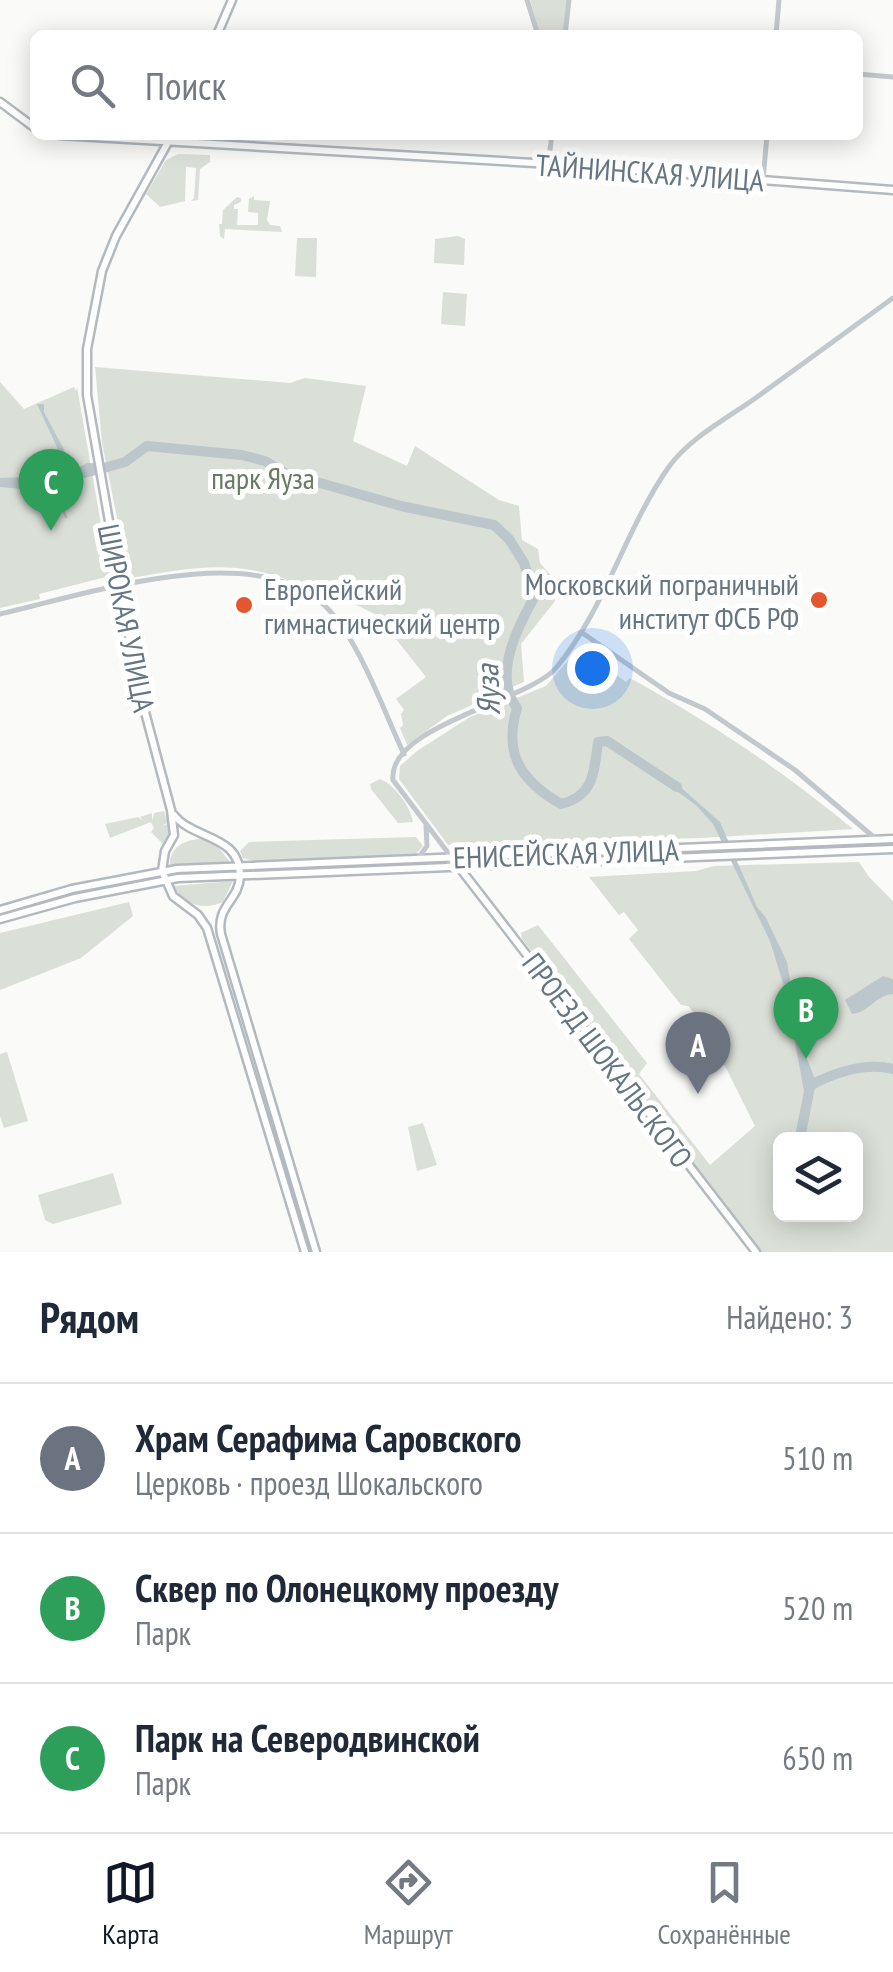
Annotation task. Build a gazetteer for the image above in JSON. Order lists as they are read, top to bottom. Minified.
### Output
{"streets":{"main road":["ТАЙНИНСКАЯ УЛИЦА","ШИРОКАЯ УЛИЦА","ЕНИСЕЙСКАЯ УЛИЦА","ПРОЕЗД ШОКАЛЬСКОГО"]},"crossings":[["ЕНИСЕЙСКАЯ УЛИЦА","ПРОЕЗД ШОКАЛЬСКОГО"]],"water":["Яуза"],"parks":["парк Яуза"],"places":["Московский пограничный институт ФСБ РФ","Европейский гимнастический центр"],"page":{"search":"Поиск","pins":["C","B","A"],"heading":["Рядом","Найдено: 3"],"list":[{"mark":"A","name":"Храм Серафима Саровского","note":"Церковь · проезд Шокальского","value":"510 m"},{"mark":"B","name":"Сквер по Олонецкому проезду","note":"Парк","value":"520 m"},{"mark":"C","name":"Парк на Северодвинской","note":"Парк","value":"650 m"}],"nav":["Карта","Маршрут","Сохранённые"]}}
